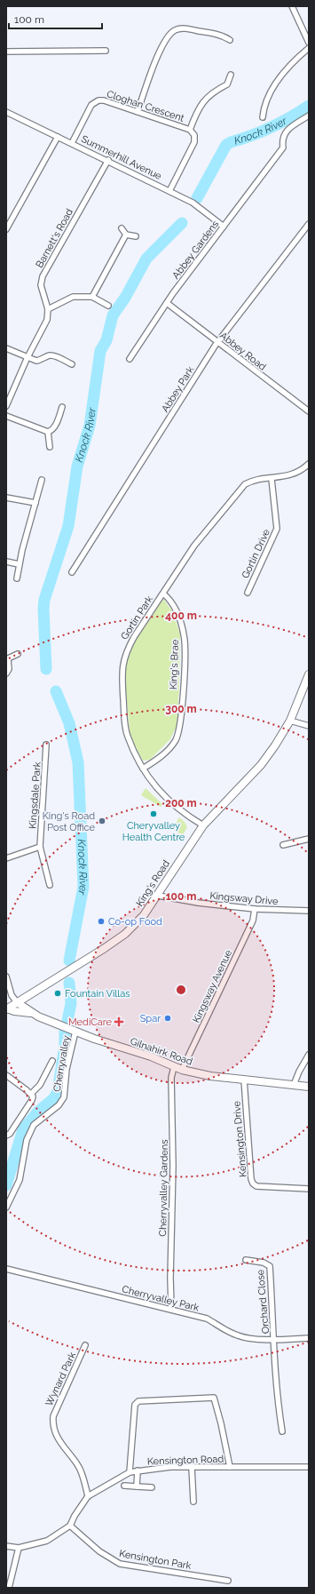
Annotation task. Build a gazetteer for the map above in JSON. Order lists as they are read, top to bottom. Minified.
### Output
{"streets":{"street":["Cloghan Crescent","Summerhill Avenue","Barnett's Road","Abbey Gardens","Abbey Road","Abbey Park","Gortin Drive","Gortin Park","King's Brae","Kingsdale Park","King's Road","Kingsway Drive","Kingsway Avenue","Gilnahirk Road","Cherryvalley","Kensington Drive","Cherryvalley Gardens","Cherryvalley Park","Orchard Close","Wynard Park","Kensington Road","Kensington Park"]},"crossings":[["Cloghan Crescent","Summerhill Avenue"],["Summerhill Avenue","Barnett's Road"],["Summerhill Avenue","Abbey Gardens"],["Abbey Gardens","Abbey Road"],["Abbey Road","Abbey Park"],["Gortin Drive","Gortin Park"],["Gortin Park","King's Brae"],["Gortin Park","King's Road"],["King's Road","Kingsway Drive"],["King's Road","Gilnahirk Road"],["Kingsway Drive","Kingsway Avenue"],["Kingsway Avenue","Gilnahirk Road"],["Gilnahirk Road","Cherryvalley"],["Gilnahirk Road","Kensington Drive"],["Gilnahirk Road","Cherryvalley Gardens"],["Cherryvalley Gardens","Cherryvalley Park"],["Cherryvalley Park","Orchard Close"],["Wynard Park","Kensington Road"],["Kensington Road","Kensington Park"]],"water":["Knock River"],"places":{"other":["Cheryvalley Health Centre","King's Road Post Office","Co-op Food","Fountain Villas","Spar"],"health":["MediCare"]},"scale_bar":"100 m","rings":["400 m","300 m","200 m","100 m"]}
